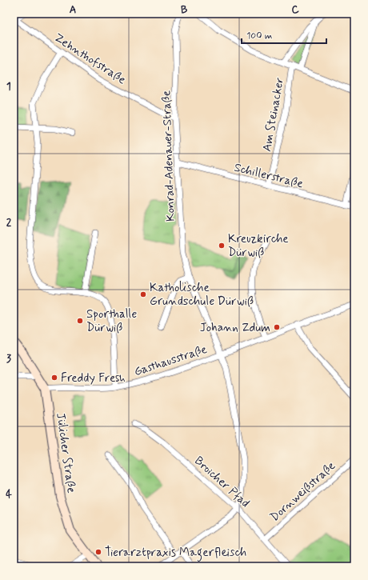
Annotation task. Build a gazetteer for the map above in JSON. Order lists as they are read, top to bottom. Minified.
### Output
{"streets":{"street":["Zehnthofstraße","Am Steinacker","Konrad-Adenauer-Straße","Schillerstraße","Gasthausstraße","Jülicher Straße","Broicher Pfad","Dornweißstraße"]},"crossings":[["Zehnthofstraße","Konrad-Adenauer-Straße"],["Am Steinacker","Schillerstraße"],["Konrad-Adenauer-Straße","Schillerstraße"],["Konrad-Adenauer-Straße","Gasthausstraße"],["Konrad-Adenauer-Straße","Broicher Pfad"],["Gasthausstraße","Jülicher Straße"],["Broicher Pfad","Dornweißstraße"]],"places":["Kreuzkirche Dürwiß","Katholische Grundschule Dürwiß","Sporthalle Dürwiß","Johann Zdum","Freddy Fresh","Tierarztpraxis Magerfleisch"],"scale_bar":"100 m","grid":{"columns":["A","B","C"],"rows":["1","2","3","4"]}}
